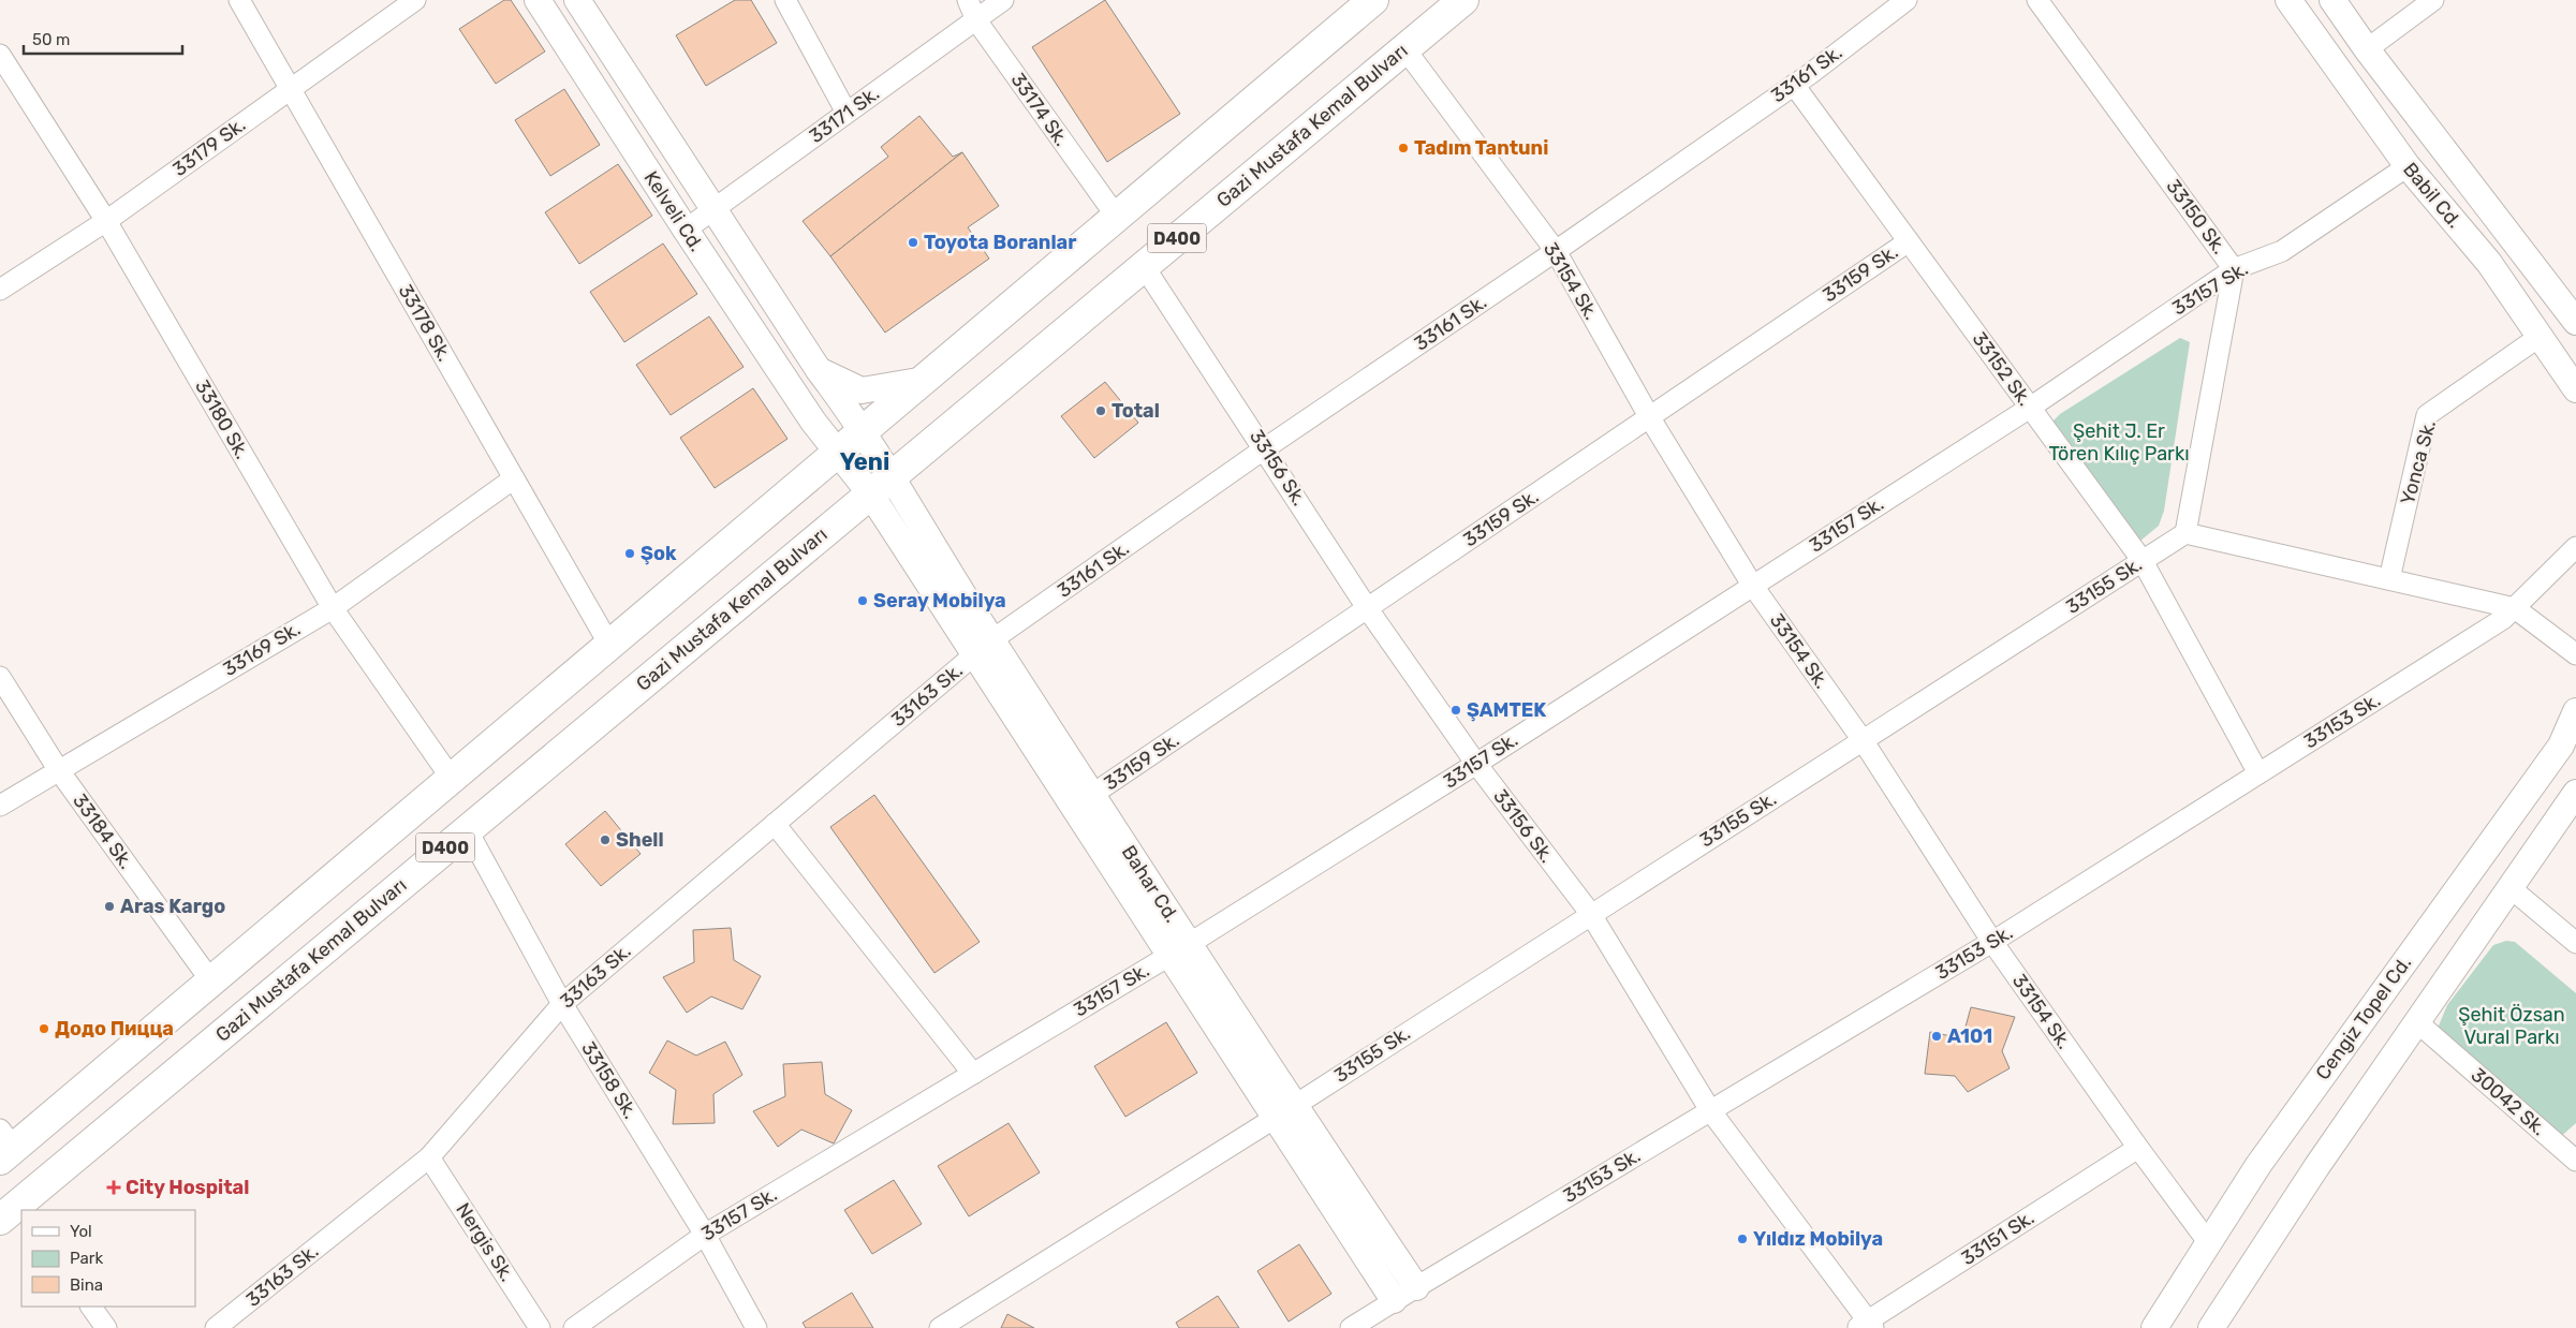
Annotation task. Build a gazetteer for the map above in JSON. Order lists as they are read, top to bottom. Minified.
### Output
{"streets":{"highway":["Gazi Mustafa Kemal Bulvarı","D400"],"street":["33161 Sk.","33174 Sk.","33171 Sk.","33179 Sk.","Babil Cd.","Kelveli Cd.","33150 Sk.","33159 Sk.","33154 Sk.","33157 Sk.","33178 Sk.","33152 Sk.","33180 Sk.","Yonca Sk.","33156 Sk.","33155 Sk.","33169 Sk.","33163 Sk.","33153 Sk.","33184 Sk.","Bahar Cd.","Cengiz Topel Cd.","33158 Sk.","30042 Sk.","33151 Sk.","Nergis Sk."]},"crossings":[["33161 Sk.","33154 Sk."],["33161 Sk.","33152 Sk."],["33161 Sk.","33156 Sk."],["33161 Sk.","33163 Sk."],["33161 Sk.","Bahar Cd."],["33174 Sk.","33171 Sk."],["33174 Sk.","D400"],["33171 Sk.","Kelveli Cd."],["Gazi Mustafa Kemal Bulvarı","Kelveli Cd."],["Gazi Mustafa Kemal Bulvarı","33154 Sk."],["Gazi Mustafa Kemal Bulvarı","33156 Sk."],["Gazi Mustafa Kemal Bulvarı","Bahar Cd."],["Gazi Mustafa Kemal Bulvarı","33158 Sk."],["33179 Sk.","33178 Sk."],["33179 Sk.","33180 Sk."],["Babil Cd.","33157 Sk."],["Babil Cd.","Yonca Sk."],["Kelveli Cd.","D400"],["Kelveli Cd.","Bahar Cd."],["33150 Sk.","33157 Sk."],["33150 Sk.","33155 Sk."],["D400","33178 Sk."],["D400","33180 Sk."],["D400","33184 Sk."],["33159 Sk.","33154 Sk."],["33159 Sk.","33152 Sk."],["33159 Sk.","33156 Sk."],["33159 Sk.","Bahar Cd."],["33154 Sk.","33157 Sk."],["33154 Sk.","33155 Sk."],["33154 Sk.","33153 Sk."],["33154 Sk.","Cengiz Topel Cd."],["33154 Sk.","33151 Sk."],["33157 Sk.","33152 Sk."],["33157 Sk.","33156 Sk."],["33157 Sk.","Bahar Cd."],["33157 Sk.","33158 Sk."],["33178 Sk.","33169 Sk."],["33152 Sk.","33155 Sk."],["33152 Sk.","33153 Sk."],["33180 Sk.","33169 Sk."],["33156 Sk.","33155 Sk."],["33156 Sk.","33153 Sk."],["33156 Sk.","33151 Sk."],["33155 Sk.","Bahar Cd."],["33169 Sk.","33184 Sk."],["33163 Sk.","Bahar Cd."],["33163 Sk.","33158 Sk."],["33163 Sk.","Nergis Sk."],["33153 Sk.","Bahar Cd."]],"districts":["Yeni"],"parks":["Şehit J. Er Tören Kılıç Parkı","Şehit Özsan Vural Parkı"],"places":{"other":["Tadım Tantuni","Toyota Boranlar","Total","Şok","Seray Mobilya","ŞAMTEK","Shell","Aras Kargo","Додо Пицца","A101","Yıldız Mobilya"],"health":["City Hospital"]},"legend":["Yol","Park","Bina"],"scale_bar":"50 m"}
